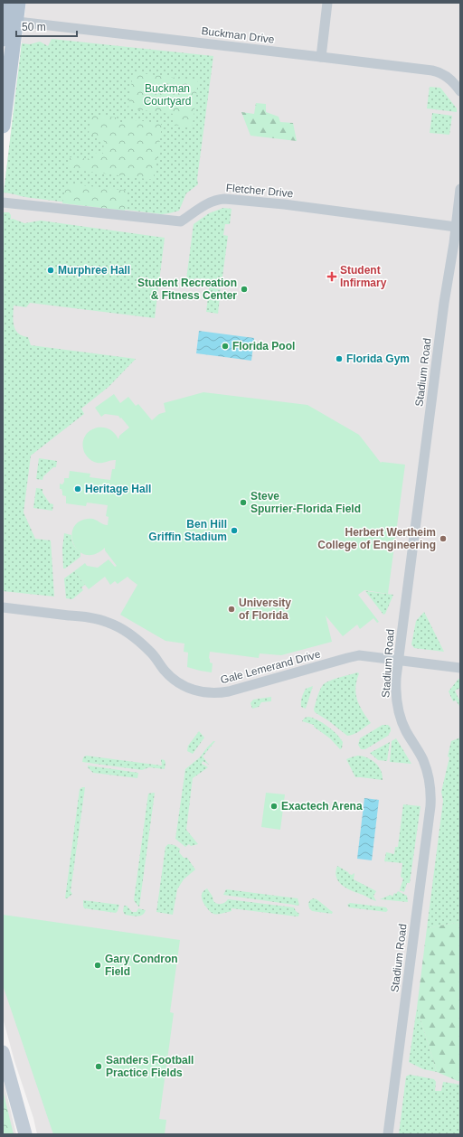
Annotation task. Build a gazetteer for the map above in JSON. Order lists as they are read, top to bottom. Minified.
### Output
{"streets":{"street":["Buckman Drive","Fletcher Drive","Stadium Road","Gale Lemerand Drive"]},"crossings":[["Fletcher Drive","Stadium Road"],["Stadium Road","Gale Lemerand Drive"]],"parks":["Buckman Courtyard"],"places":{"other":["Murphree Hall","Student Recreation & Fitness Center","Florida Pool","Florida Gym","Heritage Hall","Steve Spurrier-Florida Field","Ben Hill Griffin Stadium","Herbert Wertheim College of Engineering","University of Florida","Exactech Arena","Gary Condron Field","Sanders Football Practice Fields"],"health":["Student Infirmary"]},"scale_bar":"50 m"}
